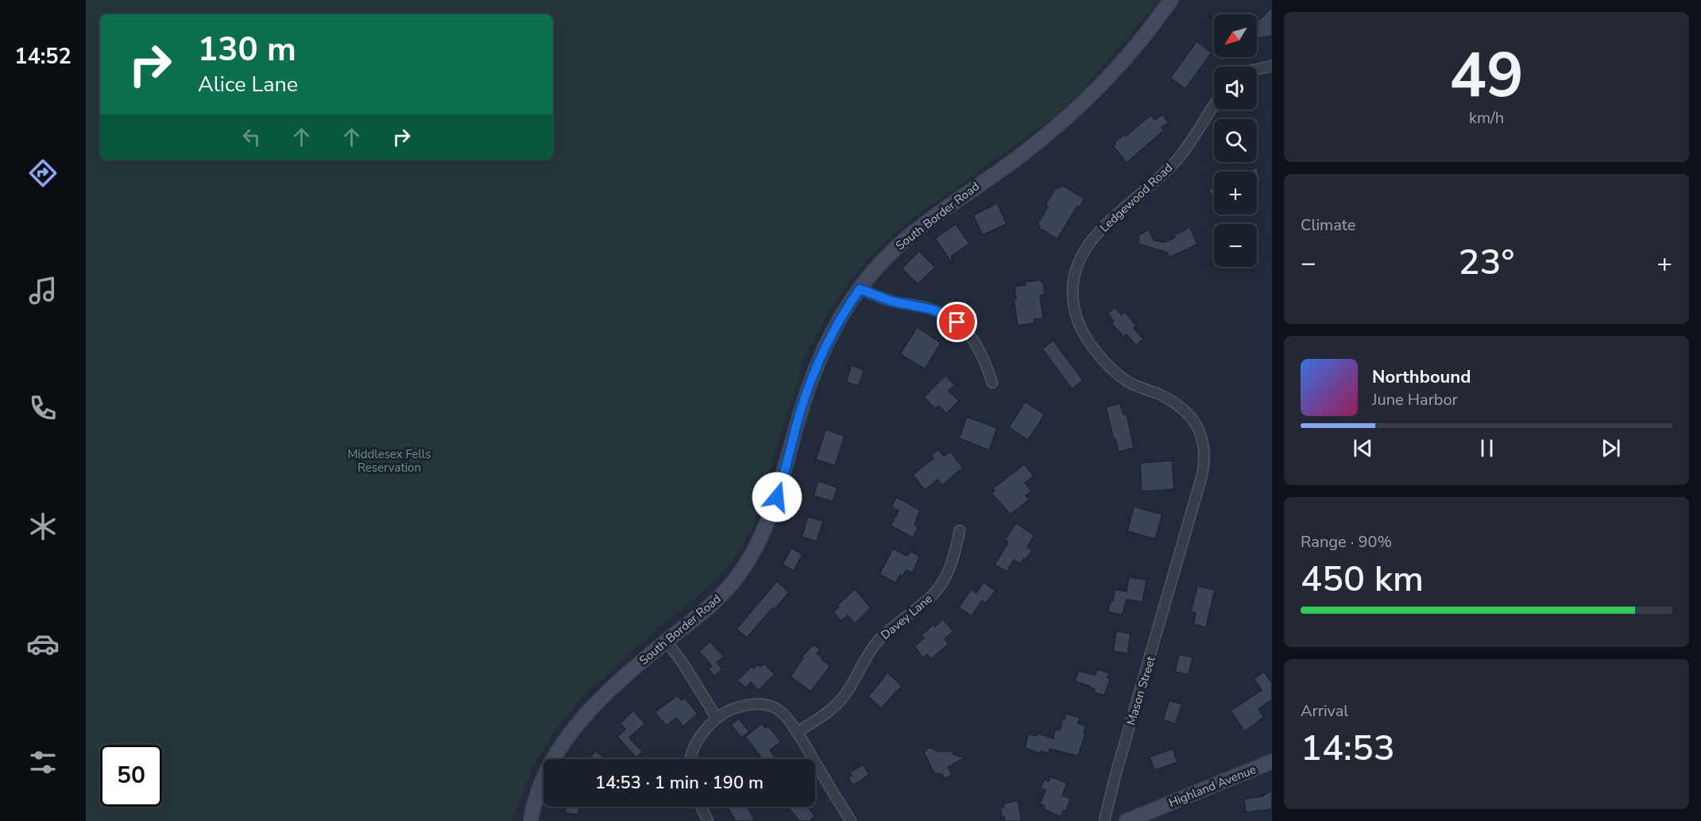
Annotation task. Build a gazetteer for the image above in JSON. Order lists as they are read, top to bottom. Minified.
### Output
{"streets":{"main road":["South Border Road","Highland Avenue"],"street":["Ledgewood Road","Davey Lane","Mason Street"]},"crossings":[["Ledgewood Road","Mason Street"]],"parks":["Middlesex Fells Reservation"],"north":"bottom left","page":{"tabs":"14:52","tile":[["49","km/h"],"Climate",["Range · 90%","450 km"],["Arrival","14:53"]],"map_buttons":["+","−"],"turn":["130 m","Alice Lane"],"heat":["−","23°","+"],"song":["Northbound","June Harbor"],"limit":"50","trip":"14:53 · 1 min · 190 m"}}
